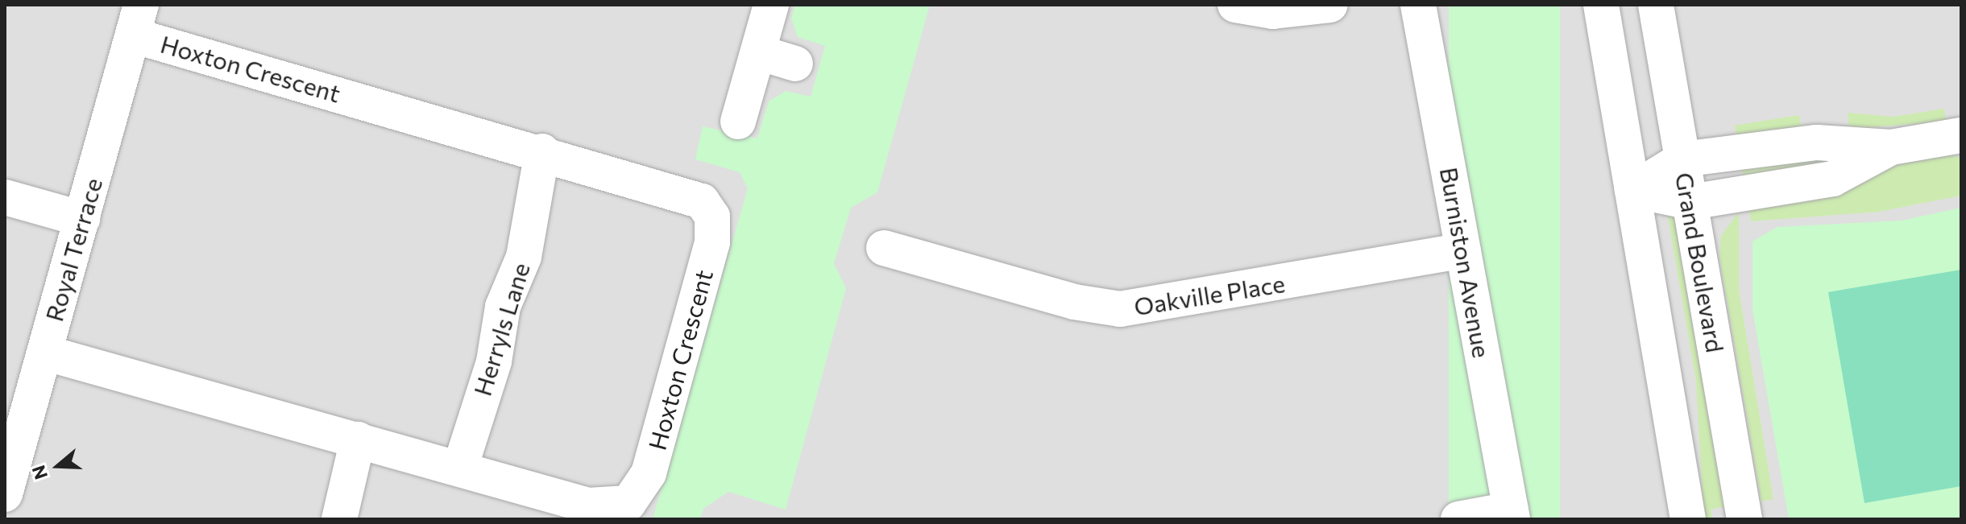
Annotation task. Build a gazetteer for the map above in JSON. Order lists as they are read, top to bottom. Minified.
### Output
{"streets":{"street":["Hoxton Crescent","Royal Terrace","Burniston Avenue","Grand Boulevard","Oakville Place","Herryls Lane"]},"crossings":[["Hoxton Crescent","Royal Terrace"],["Hoxton Crescent","Herryls Lane"],["Burniston Avenue","Oakville Place"]],"north":"left"}
